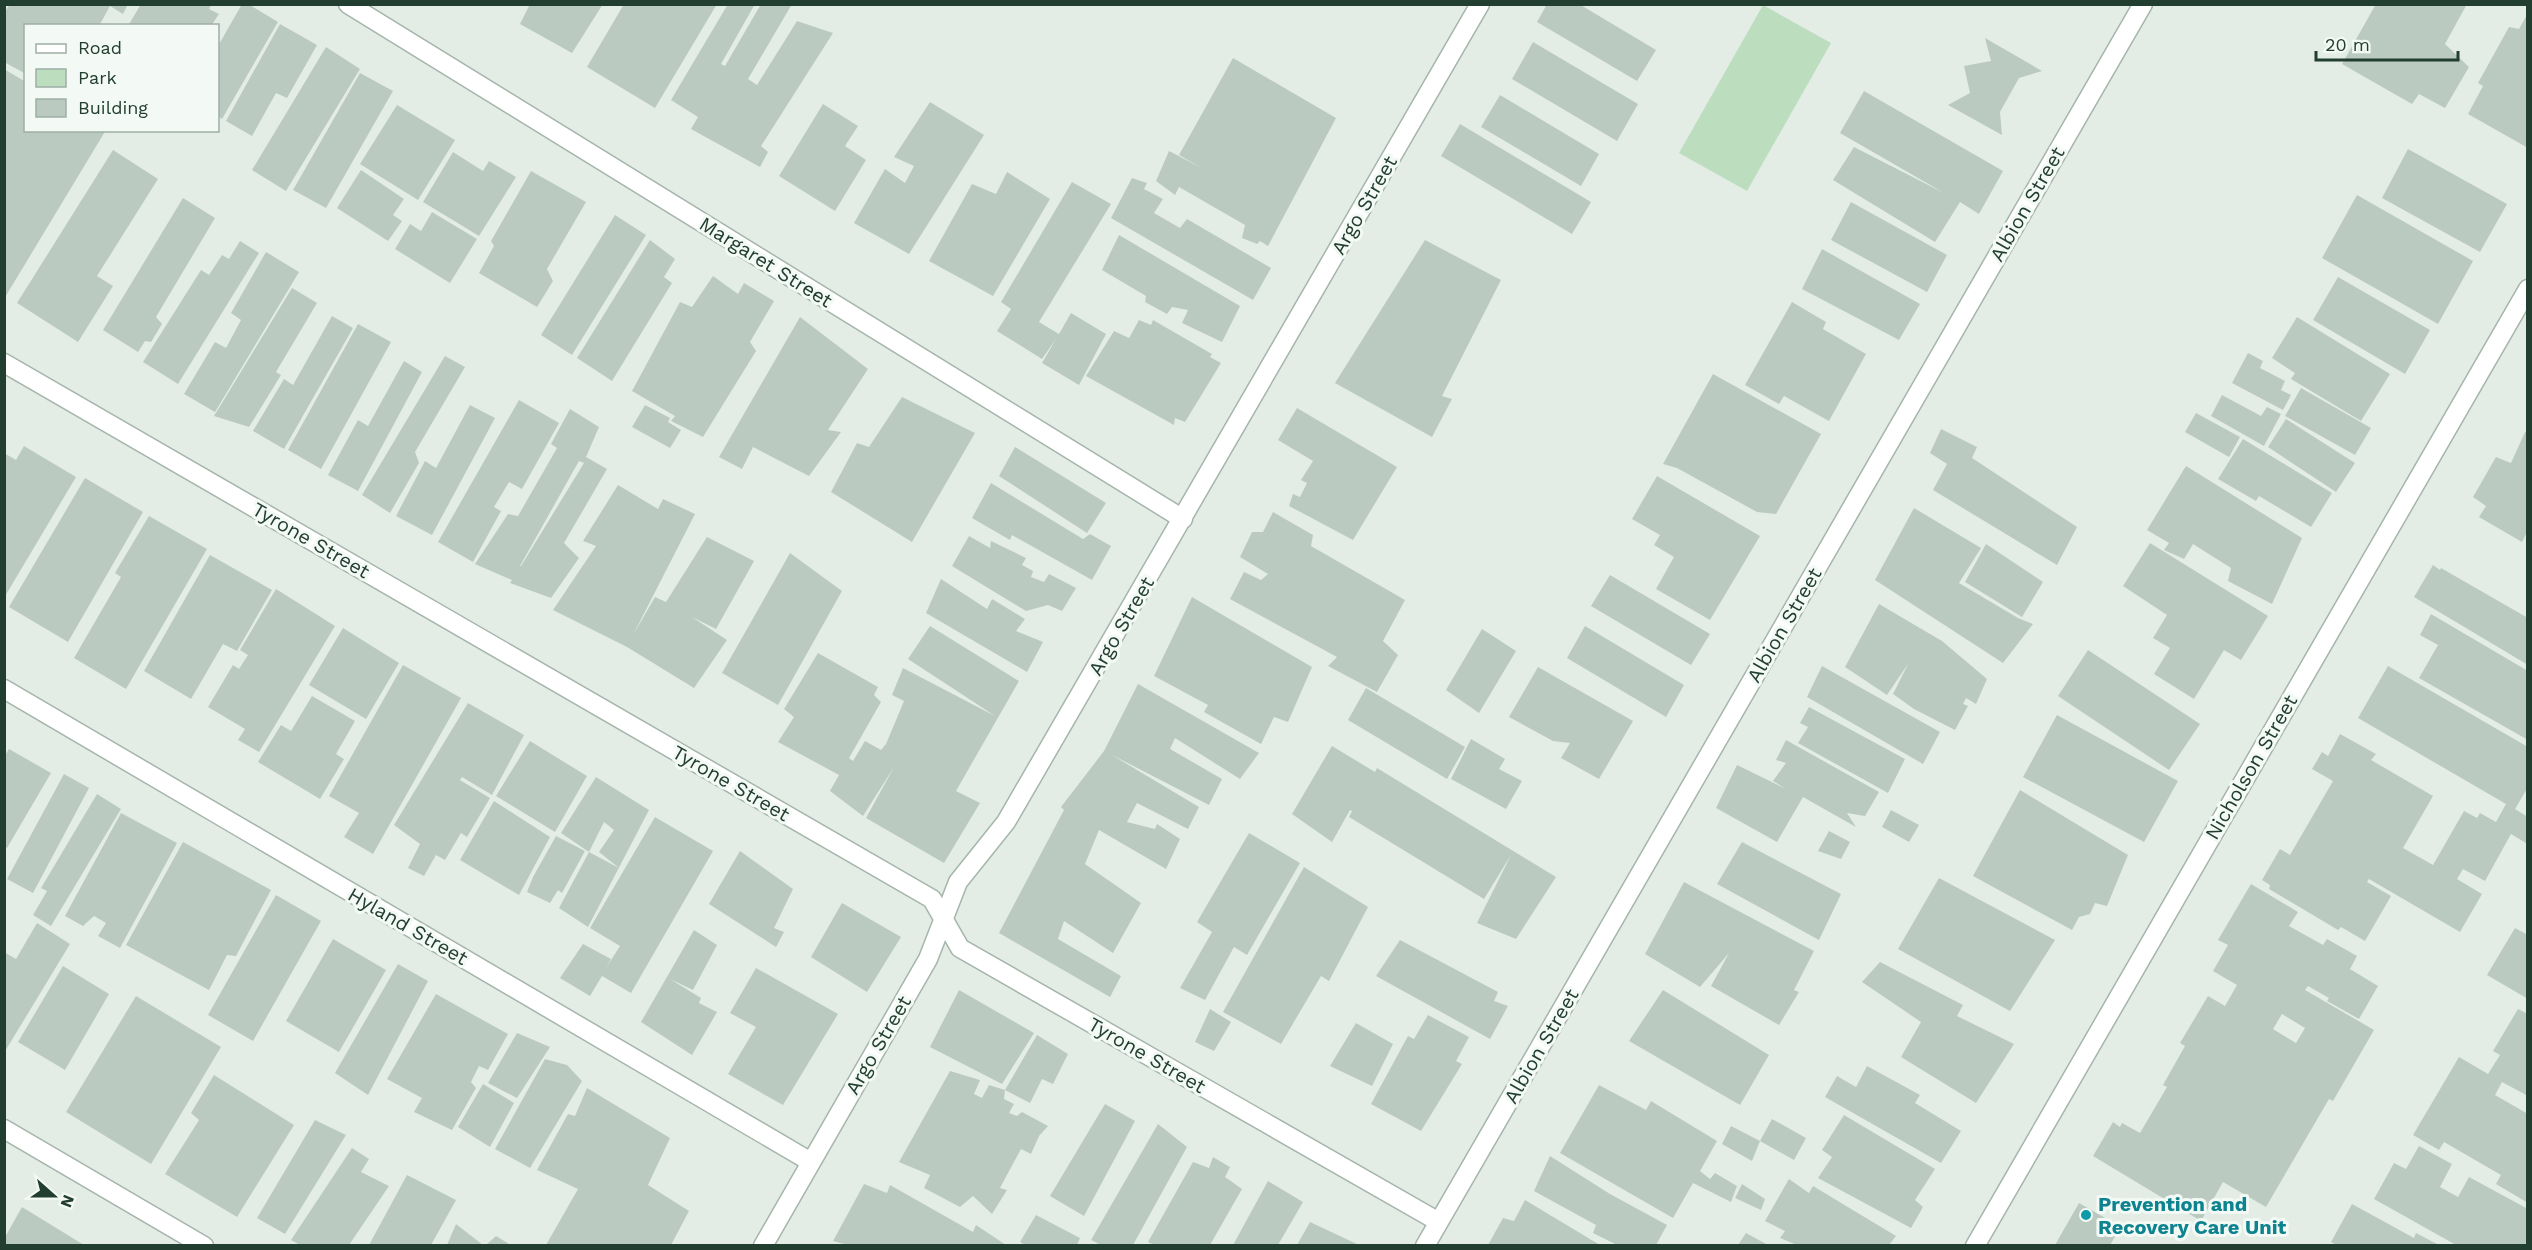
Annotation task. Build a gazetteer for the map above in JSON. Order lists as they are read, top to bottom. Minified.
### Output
{"streets":{"street":["Albion Street","Argo Street","Margaret Street","Tyrone Street","Nicholson Street","Hyland Street"]},"crossings":[["Albion Street","Tyrone Street"],["Argo Street","Margaret Street"],["Argo Street","Tyrone Street"],["Argo Street","Hyland Street"]],"places":["Prevention and Recovery Care Unit"],"legend":["Road","Park","Building"],"scale_bar":"20 m","north":"right"}
